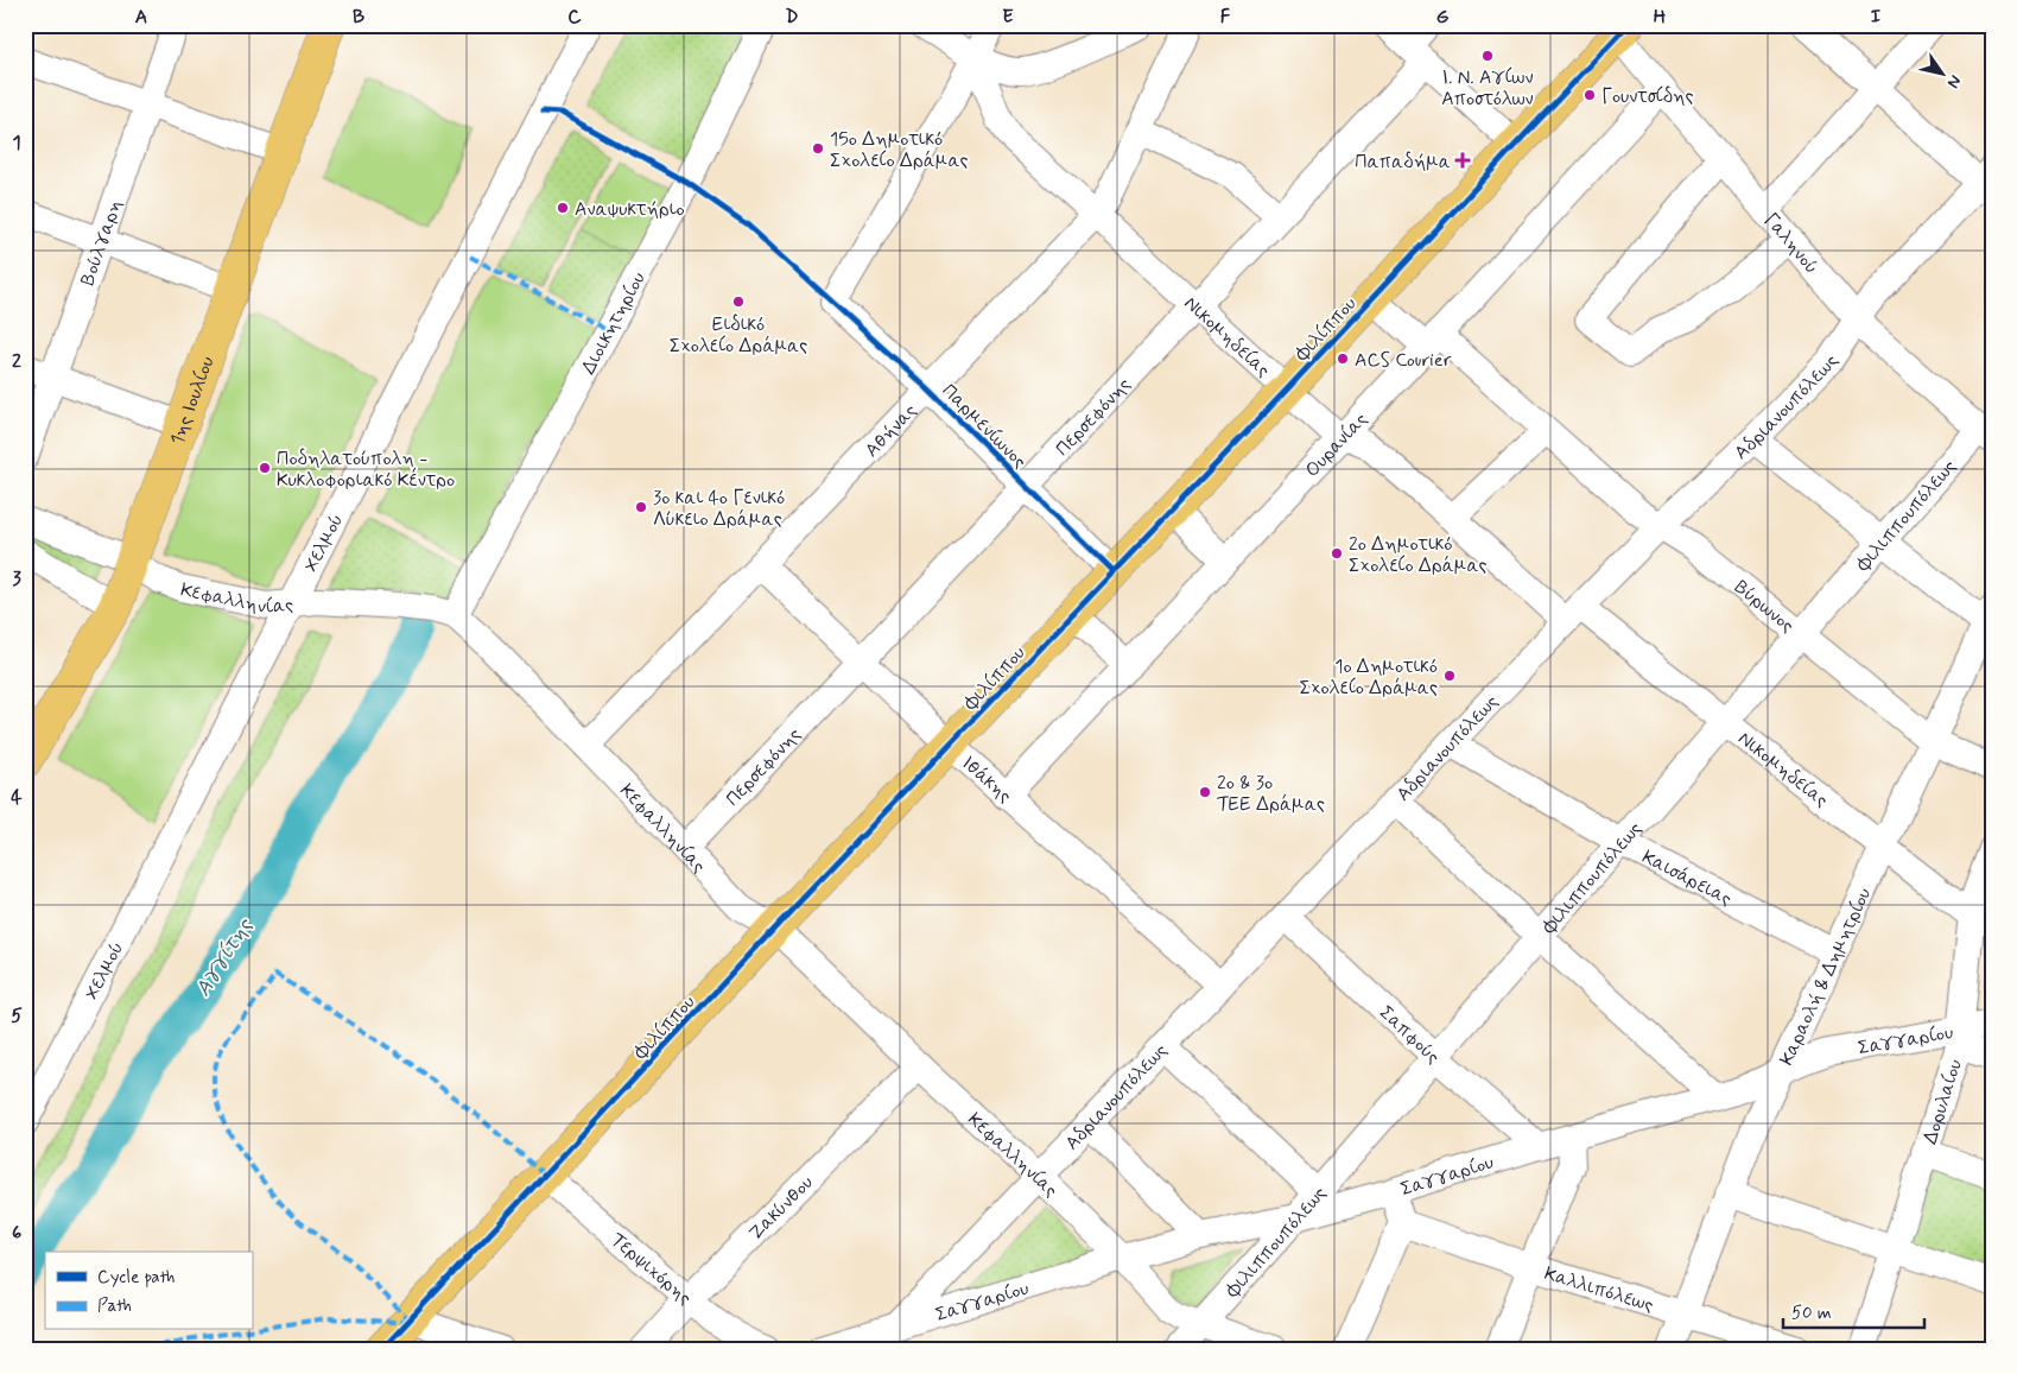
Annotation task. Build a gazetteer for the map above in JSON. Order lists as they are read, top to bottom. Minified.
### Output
{"streets":{"main road":["Φιλίππου","1ης Ιουλίου"],"street":["Βούλγαρη","Γαληνού","Διοικητηρίου","Νικομηδείας","Αδριανουπόλεως","Περσεφόνης","Παρμενίωνος","Αθήνας","Ουρανίας","Φιλιππουπόλεως","Χελμού","Κεφαλληνίας","Βύρωνος","Ιθάκης","Καισάρειας","Καραολή & Δημητρίου","Σαπφούς","Σαγγαρίου","Δορυλαίου","Ζακύνθου","Τερψιχόρης","Καλλιπόλεως"]},"crossings":[["Γαληνού","Φιλίππου"],["Γαληνού","Αδριανουπόλεως"],["Γαληνού","Ουρανίας"],["Γαληνού","Φιλιππουπόλεως"],["Διοικητηρίου","Κεφαλληνίας"],["Φιλίππου","Νικομηδείας"],["Φιλίππου","Παρμενίωνος"],["Φιλίππου","Κεφαλληνίας"],["Φιλίππου","Βύρωνος"],["Φιλίππου","Ιθάκης"],["Φιλίππου","Τερψιχόρης"],["Νικομηδείας","Αδριανουπόλεως"],["Νικομηδείας","Περσεφόνης"],["Νικομηδείας","Παρμενίωνος"],["Νικομηδείας","Αθήνας"],["Νικομηδείας","Ουρανίας"],["Νικομηδείας","Φιλιππουπόλεως"],["Νικομηδείας","Καραολή & Δημητρίου"],["Νικομηδείας","Δορυλαίου"],["1ης Ιουλίου","Κεφαλληνίας"],["Αδριανουπόλεως","Κεφαλληνίας"],["Αδριανουπόλεως","Βύρωνος"],["Αδριανουπόλεως","Ιθάκης"],["Αδριανουπόλεως","Καισάρειας"],["Αδριανουπόλεως","Σαπφούς"],["Αδριανουπόλεως","Σαγγαρίου"],["Περσεφόνης","Παρμενίωνος"],["Περσεφόνης","Κεφαλληνίας"],["Περσεφόνης","Ιθάκης"],["Παρμενίωνος","Αθήνας"],["Αθήνας","Κεφαλληνίας"],["Αθήνας","Ιθάκης"],["Ουρανίας","Βύρωνος"],["Ουρανίας","Ιθάκης"],["Φιλιππουπόλεως","Κεφαλληνίας"],["Φιλιππουπόλεως","Βύρωνος"],["Φιλιππουπόλεως","Καισάρειας"],["Φιλιππουπόλεως","Σαπφούς"],["Φιλιππουπόλεως","Σαγγαρίου"],["Χελμού","Κεφαλληνίας"],["Κεφαλληνίας","Σαγγαρίου"],["Κεφαλληνίας","Ζακύνθου"],["Βύρωνος","Καραολή & Δημητρίου"],["Καισάρειας","Καραολή & Δημητρίου"],["Καραολή & Δημητρίου","Σαγγαρίου"],["Καραολή & Δημητρίου","Καλλιπόλεως"],["Σαπφούς","Σαγγαρίου"],["Σαγγαρίου","Δορυλαίου"],["Ζακύνθου","Τερψιχόρης"]],"water":["Αγγίτης"],"places":{"other":["Ι. Ν. Αγίων Αποστόλων","Γουντσίδης","15ο Δημοτικό Σχολείο Δράμας","Αναψυκτήριο","Ειδικό Σχολείο Δράμας","ACS Courier","Ποδηλατούπολη - Κυκλοφοριακό Κέντρο","3ο και 4ο Γενικό Λύκειο Δράμας","2ο Δημοτικό Σχολείο Δράμας","1ο Δημοτικό Σχολείο Δράμας","2ο & 3ο ΤΕΕ Δράμας"],"health":["Παπαδήμα"]},"legend":["Cycle path","Path"],"scale_bar":"50 m","north":"bottom right","grid":{"columns":["A","B","C","D","E","F","G","H","I"],"rows":["1","2","3","4","5","6"]}}
